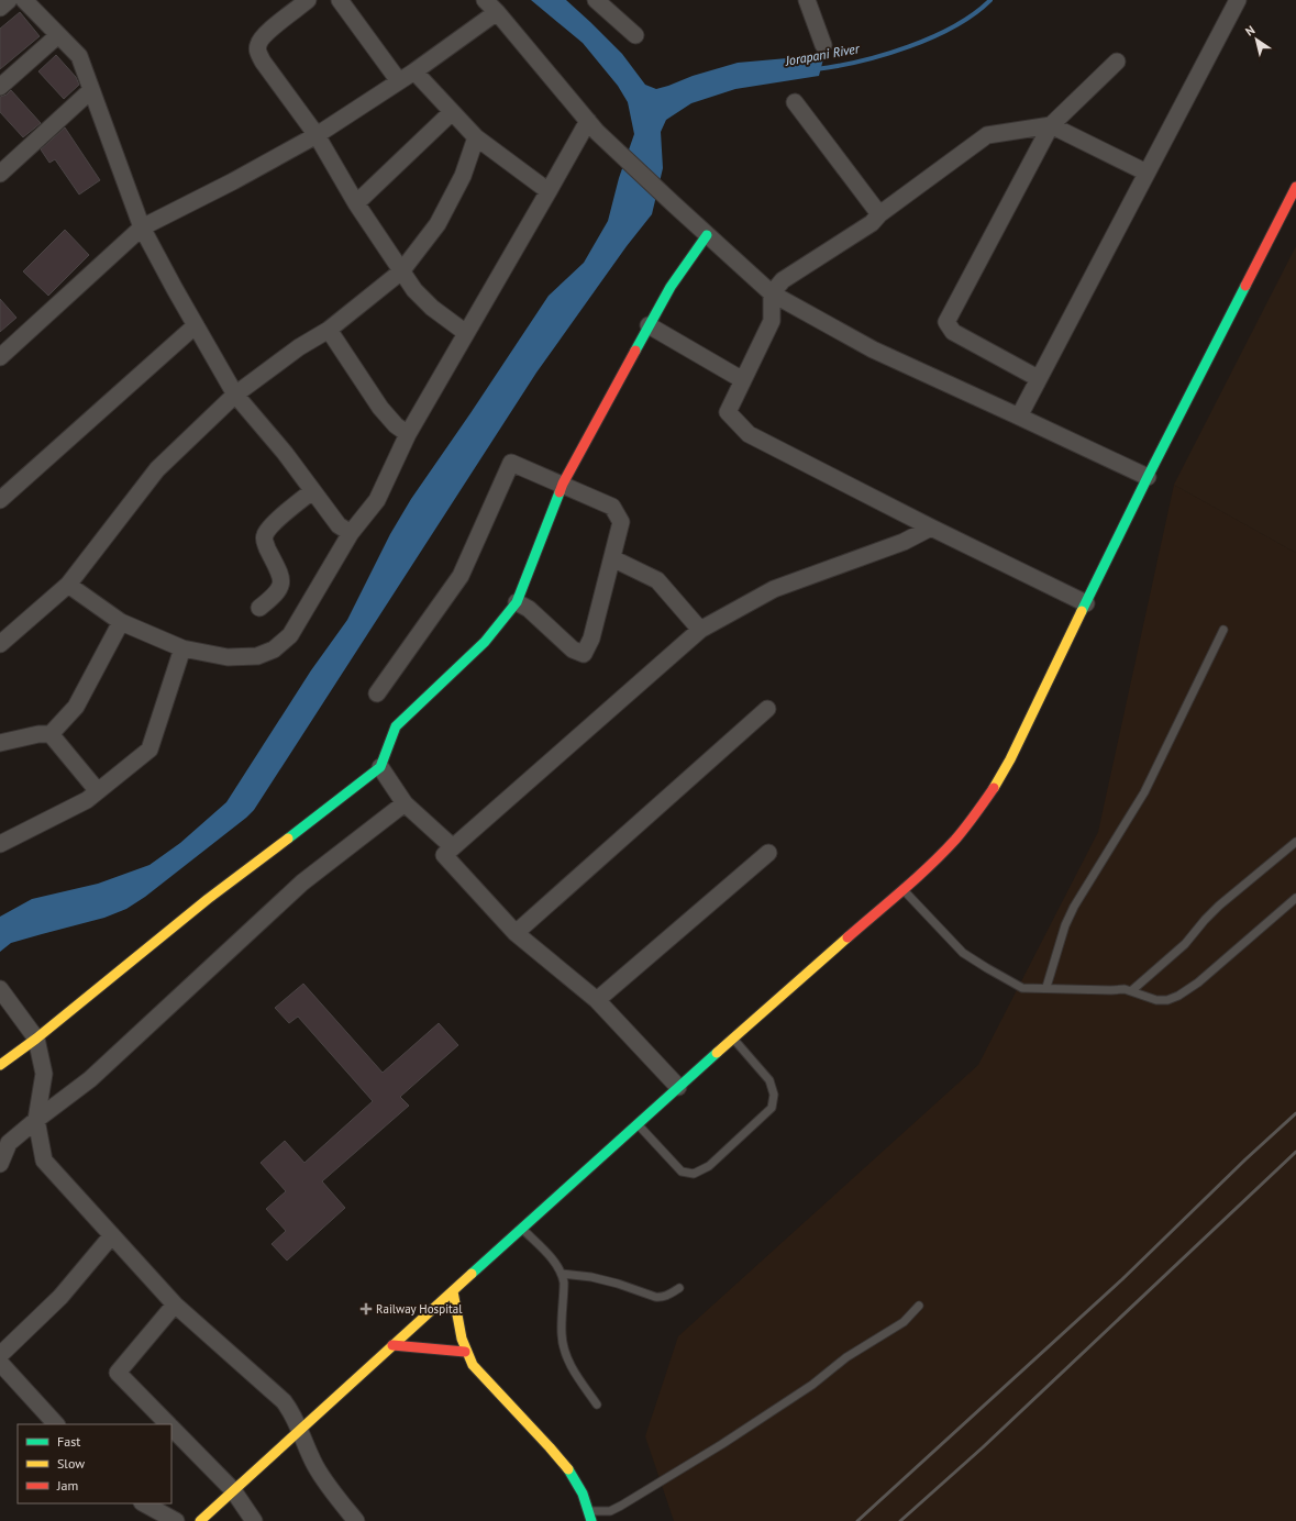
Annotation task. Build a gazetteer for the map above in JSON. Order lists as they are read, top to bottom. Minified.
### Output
{"water":["Jorapani River"],"places":{"health":["Railway Hospital"]},"legend":["Fast","Slow","Jam"],"north":"top left"}
